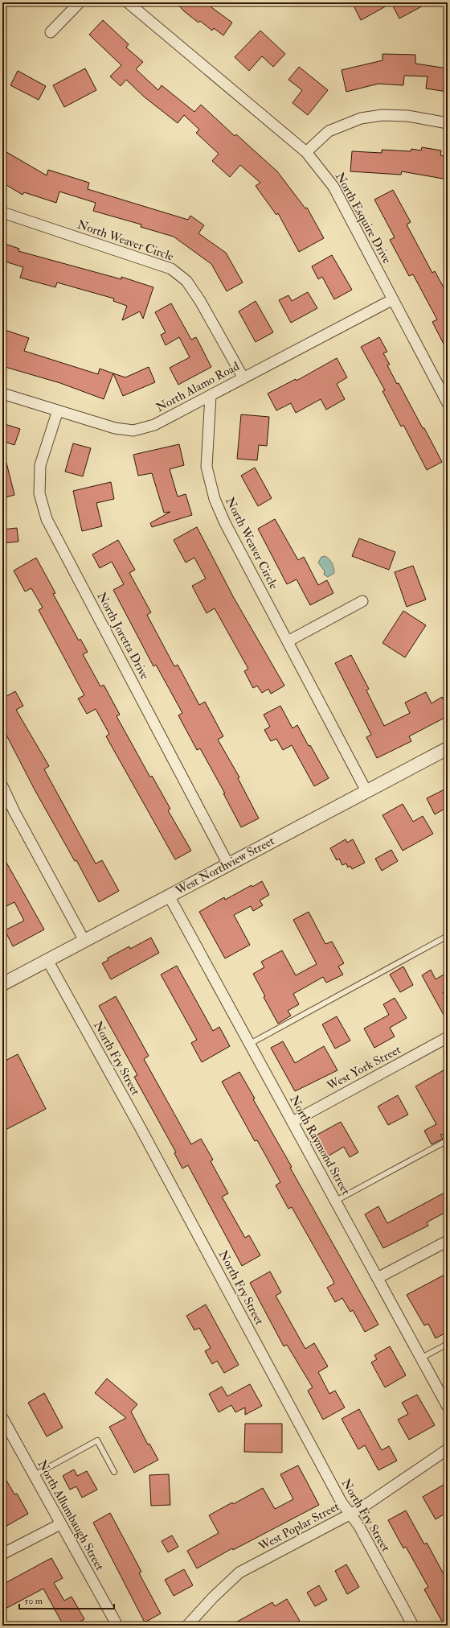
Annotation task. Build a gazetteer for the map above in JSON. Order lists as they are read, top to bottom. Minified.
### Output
{"streets":{"street":["North Esquire Drive","North Weaver Circle","North Alamo Road","North Joretta Drive","West Northview Street","North Fry Street","West York Street","North Raymond Street","North Allumbaugh Street","West Poplar Street"]},"crossings":[["North Esquire Drive","North Alamo Road"],["North Weaver Circle","North Alamo Road"],["North Weaver Circle","West Northview Street"],["North Alamo Road","North Joretta Drive"],["North Joretta Drive","West Northview Street"],["West Northview Street","North Fry Street"],["West Northview Street","North Raymond Street"],["North Fry Street","West Poplar Street"],["West York Street","North Raymond Street"]],"scale_bar":"50 m"}
